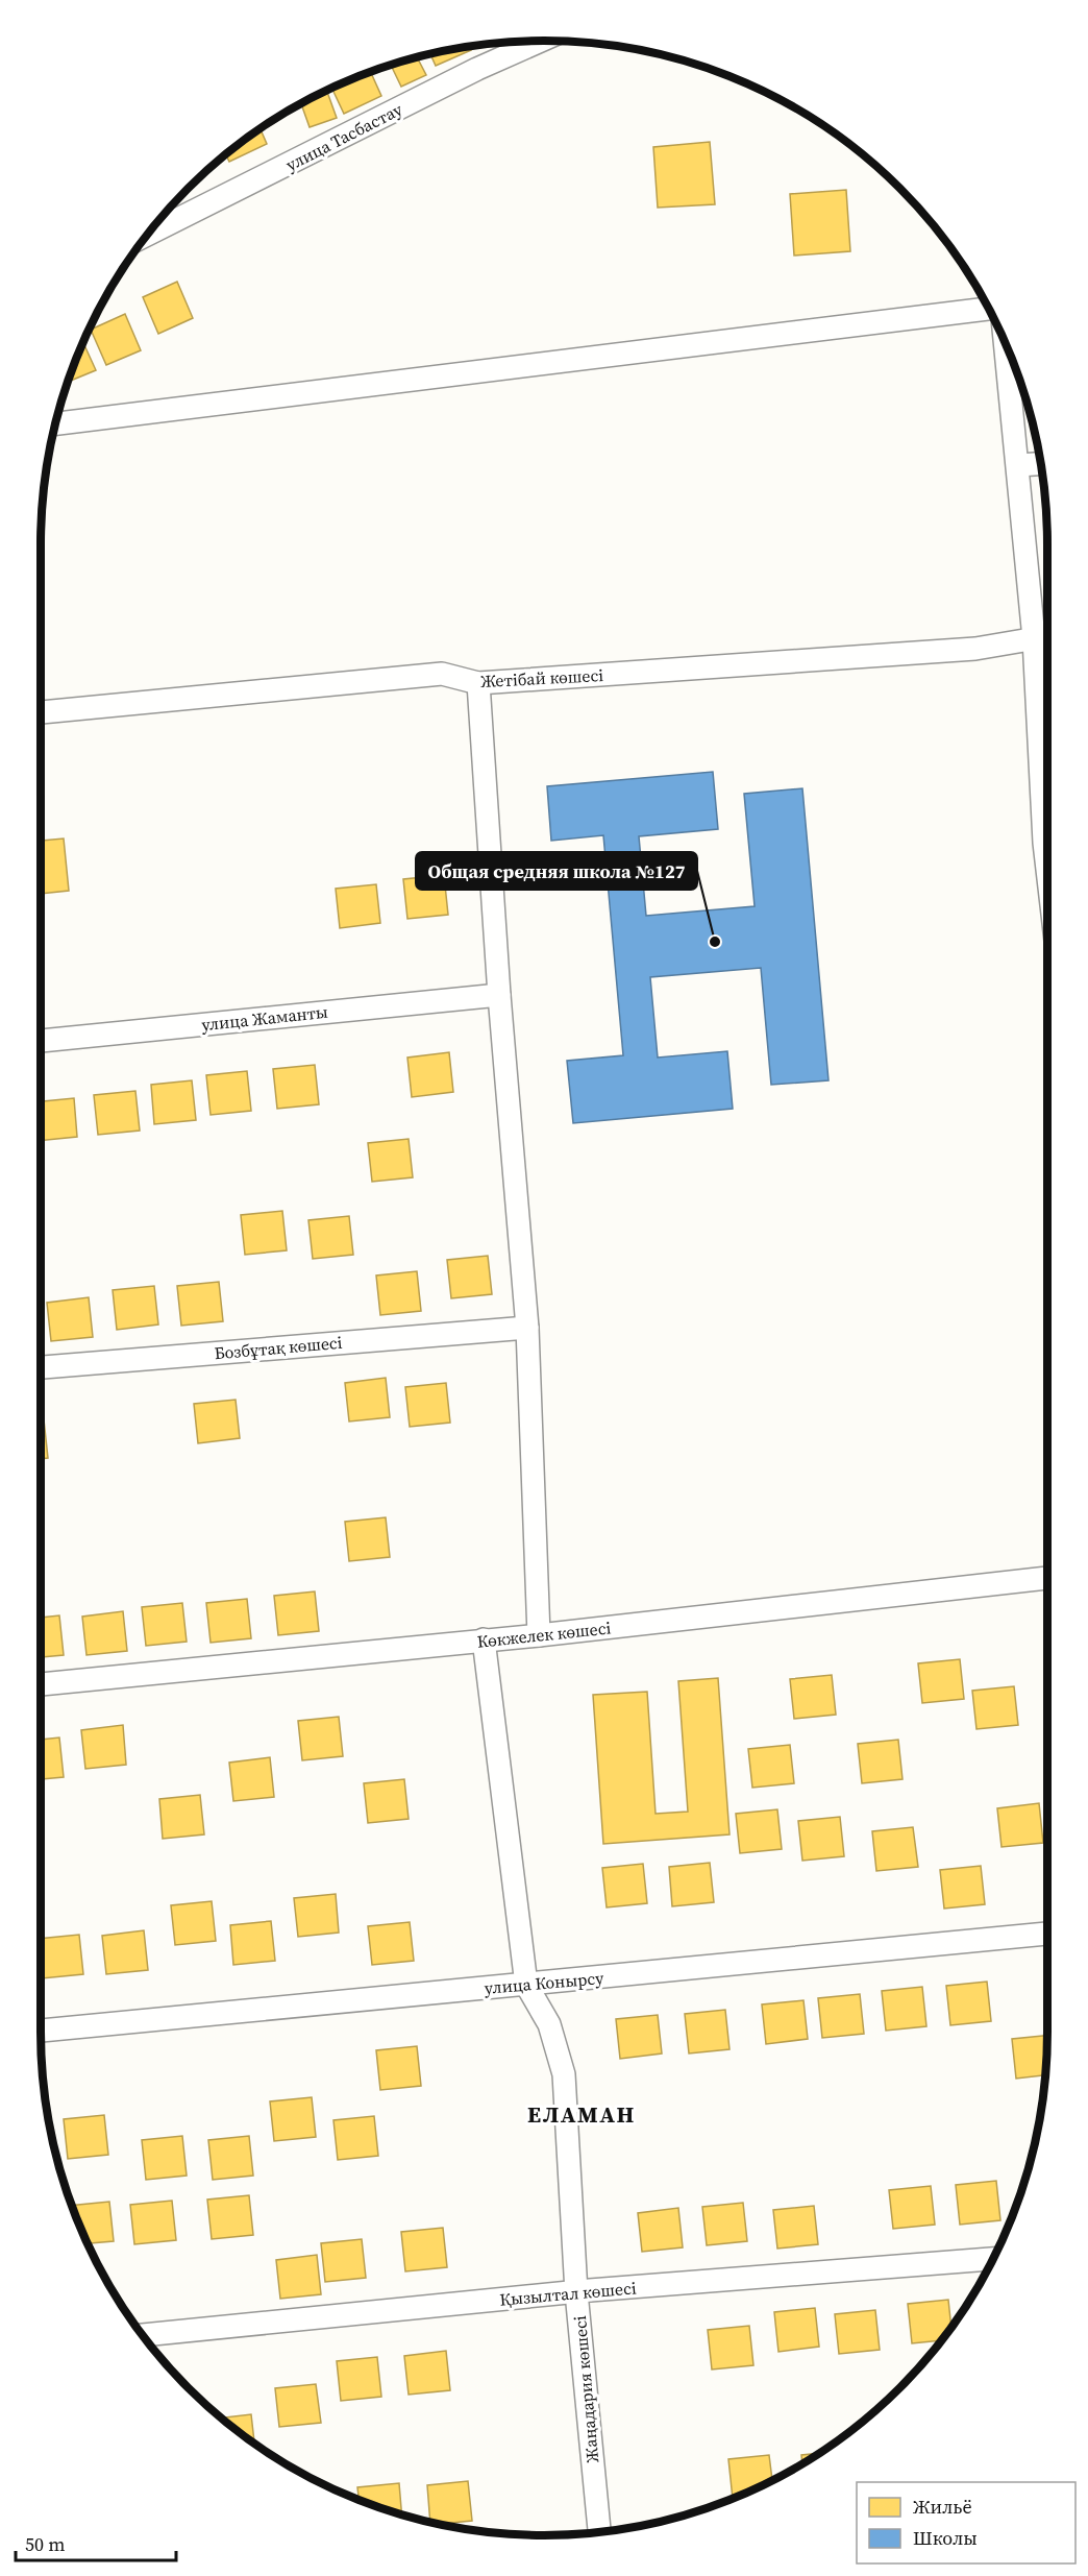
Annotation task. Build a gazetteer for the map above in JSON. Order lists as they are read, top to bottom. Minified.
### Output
{"streets":{"street":["улица Тасбастау","Жетібай көшесі","улица Жаманты","Бозбұтақ көшесі","Көкжелек көшесі","улица Конырсу","Қызылтал көшесі","Жаңадария көшесі"]},"crossings":[["улица Конырсу","Жаңадария көшесі"],["Қызылтал көшесі","Жаңадария көшесі"]],"districts":["ЕЛАМАН"],"places":["Общая средняя школа №127"],"legend":["Жильё","Школы"],"scale_bar":"50 m"}
